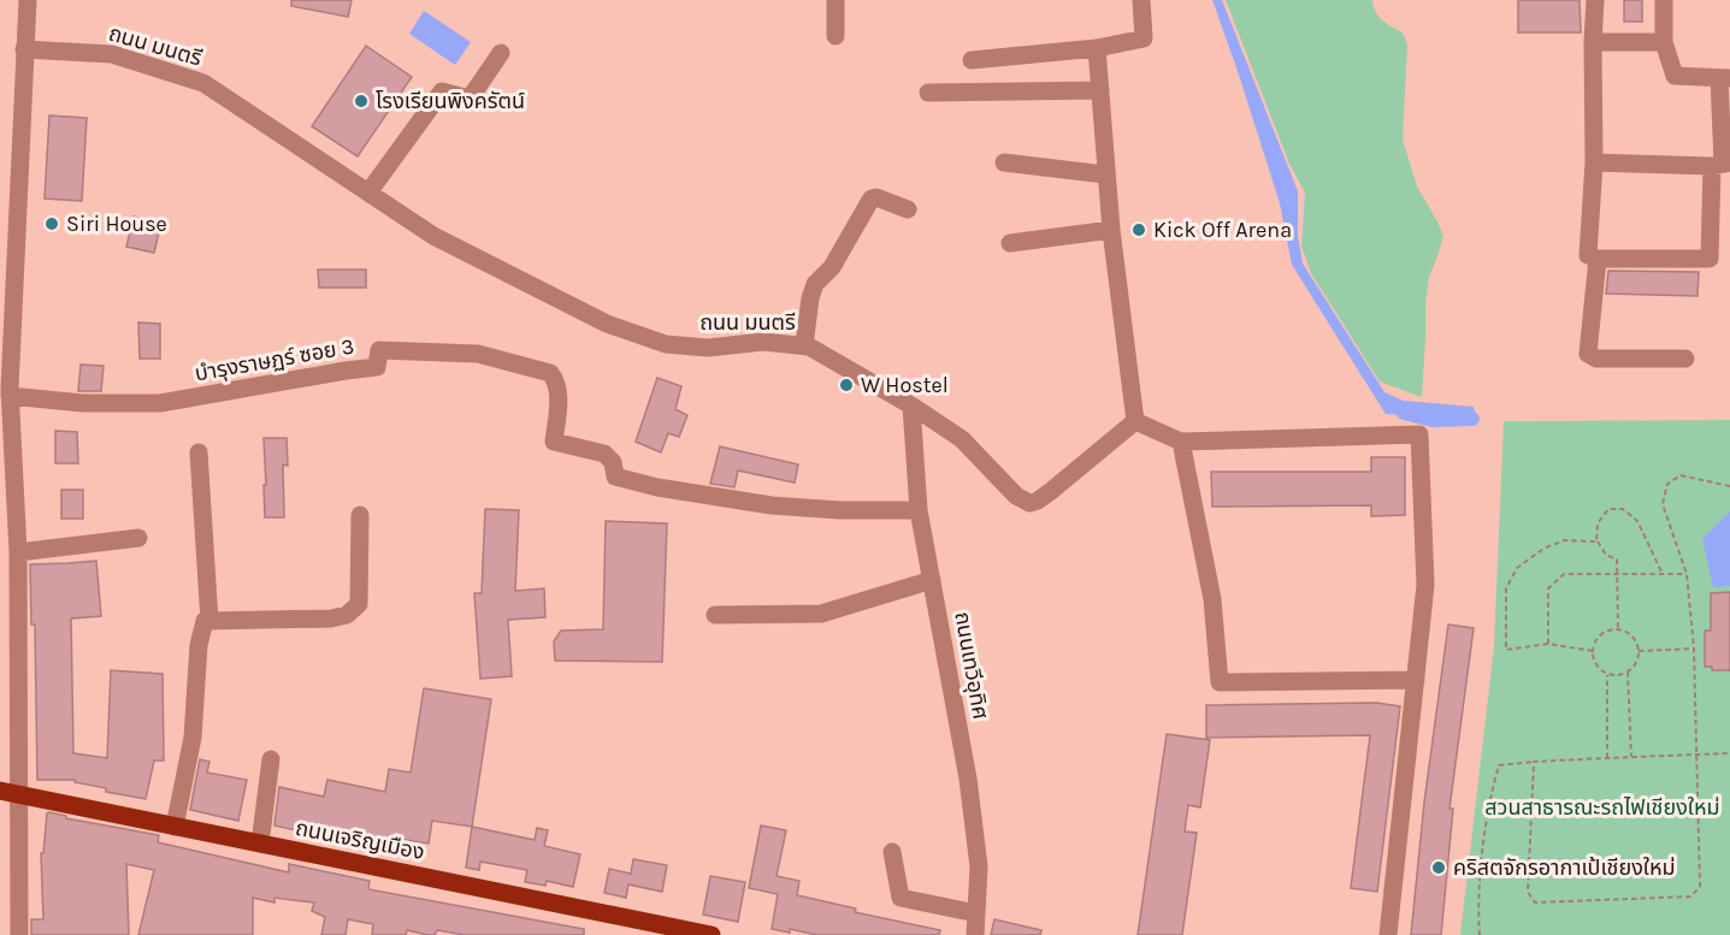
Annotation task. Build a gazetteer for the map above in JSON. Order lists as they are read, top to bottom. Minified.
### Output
{"streets":{"main road":["ถนนเจริญเมือง"],"street":["ถนน มนตรี","บำรุงราษฏร์ ซอย 3","ถนนเทวีอุทิศ"]},"crossings":[["ถนน มนตรี","ถนนเทวีอุทิศ"],["บำรุงราษฏร์ ซอย 3","ถนนเทวีอุทิศ"]],"parks":["สวนสาธารณะรถไฟเชียงใหม่"],"places":["โรงเรียนพิงครัตน์","Siri House","Kick Off Arena","W Hostel","คริสตจักรอากาเป้เชียงใหม่"]}
